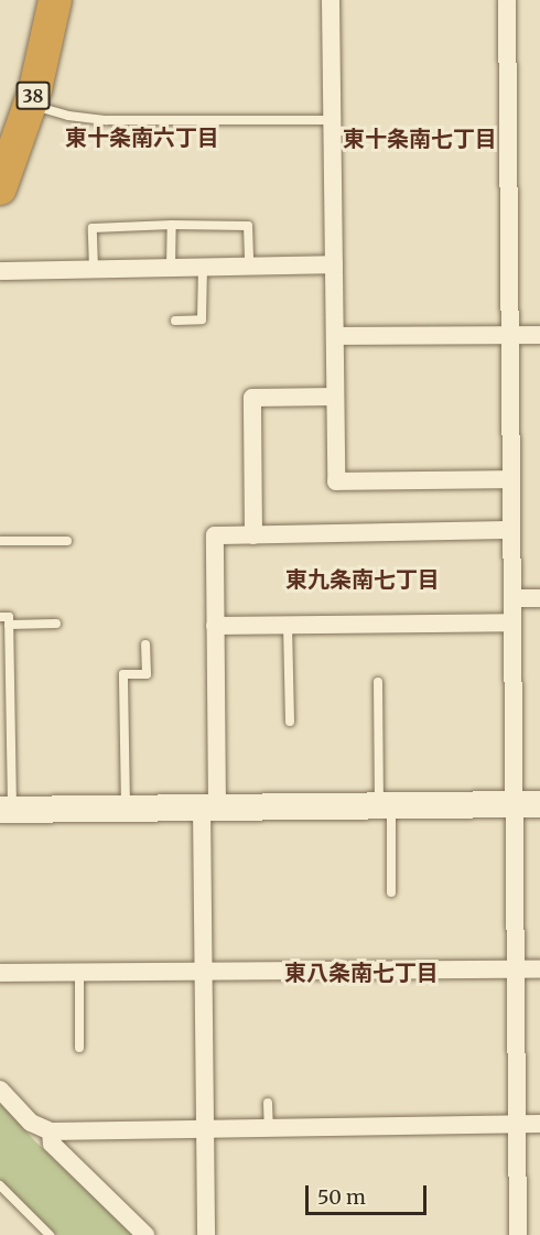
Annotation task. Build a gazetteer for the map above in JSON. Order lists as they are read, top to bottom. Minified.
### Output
{"streets":{"highway":["38"]},"districts":["東十条南六丁目","東十条南七丁目","東九条南七丁目","東八条南七丁目"],"scale_bar":"50 m"}
